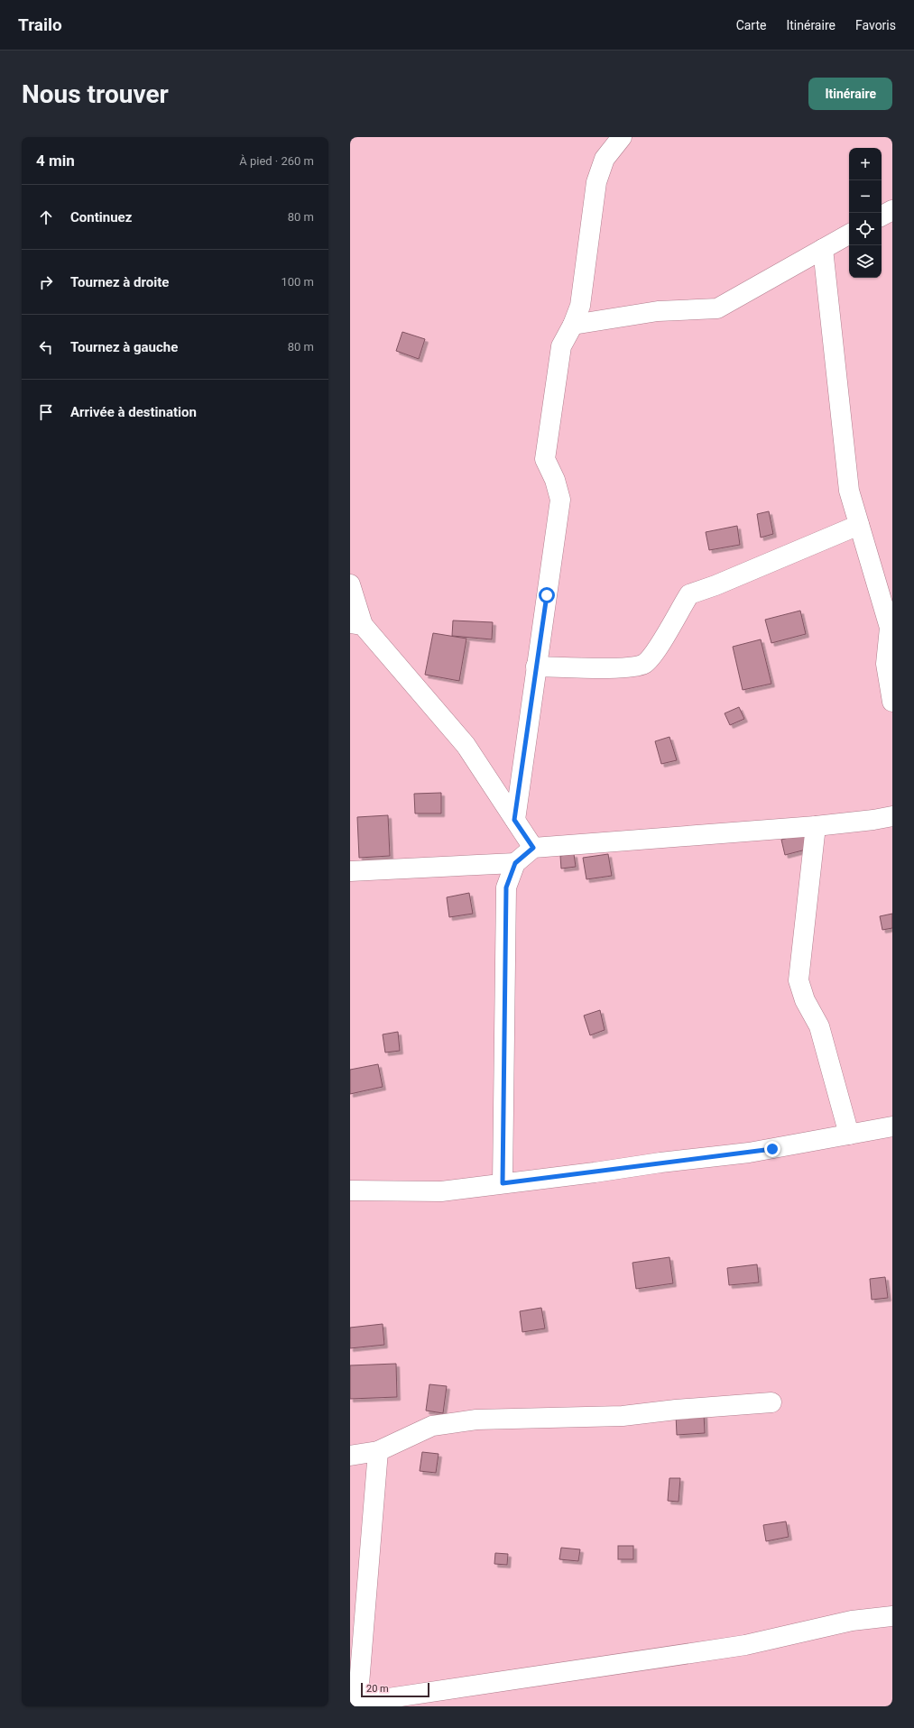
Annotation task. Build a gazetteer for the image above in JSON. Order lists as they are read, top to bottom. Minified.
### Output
{"scale_bar":"20 m","page":{"header":"Trailo","nav":["Carte","Itinéraire","Favoris"],"buttons":"Itinéraire","title":"Nous trouver","heading":["4 min","À pied · 260 m"],"map_buttons":["+","−"],"list":[["Continuez","80 m"],["Tournez à droite","100 m"],["Tournez à gauche","80 m"],"Arrivée à destination"],"scale":"20 m"}}
